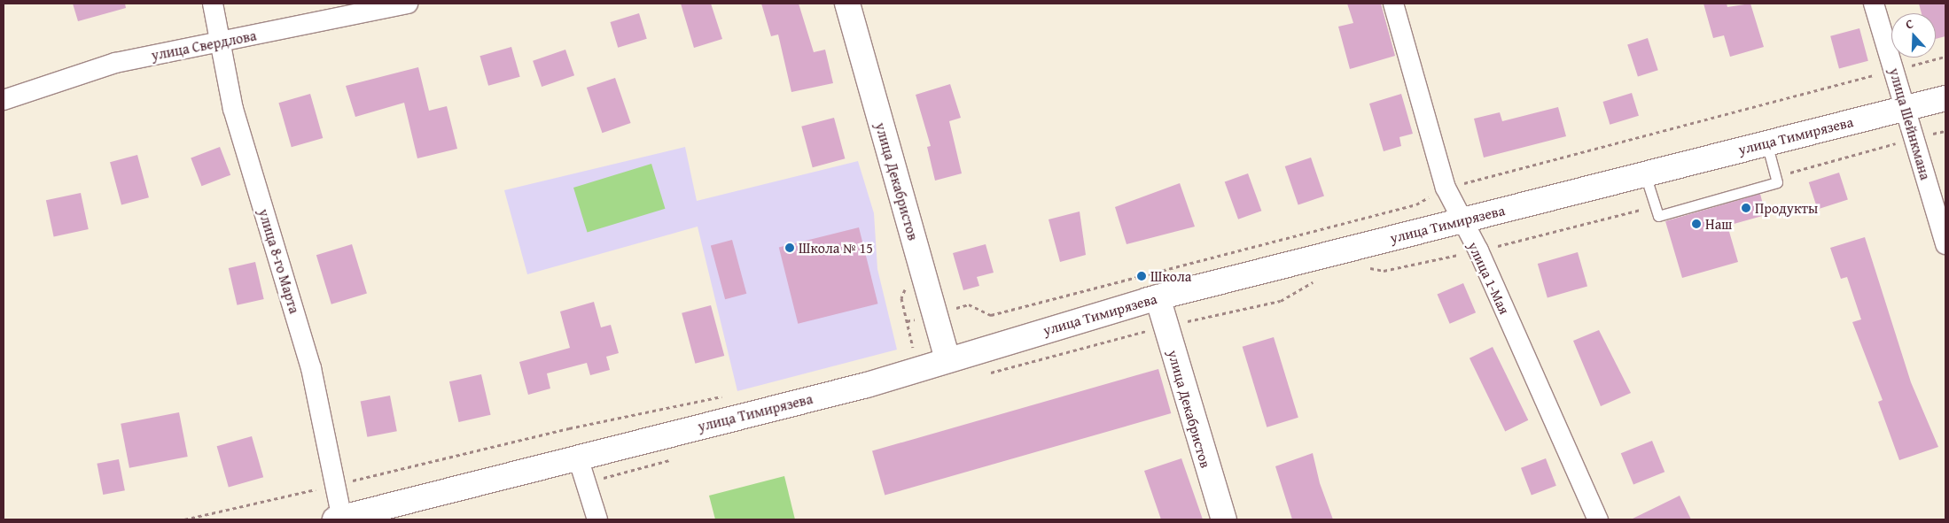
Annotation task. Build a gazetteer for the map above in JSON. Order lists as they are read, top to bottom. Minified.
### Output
{"streets":{"main road":["улица Тимирязева","улица Декабристов"],"street":["улица Свердлова","улица Шейнкмана","улица 8-го Марта","улица 1-Мая"]},"crossings":[["улица Свердлова","улица 8-го Марта"],["улица Шейнкмана","улица Тимирязева"],["улица Тимирязева","улица Декабристов"],["улица Тимирязева","улица 8-го Марта"],["улица Тимирязева","улица 1-Мая"]],"places":["Продукты","Наш","Школа № 15","Школа"],"north":"top"}
